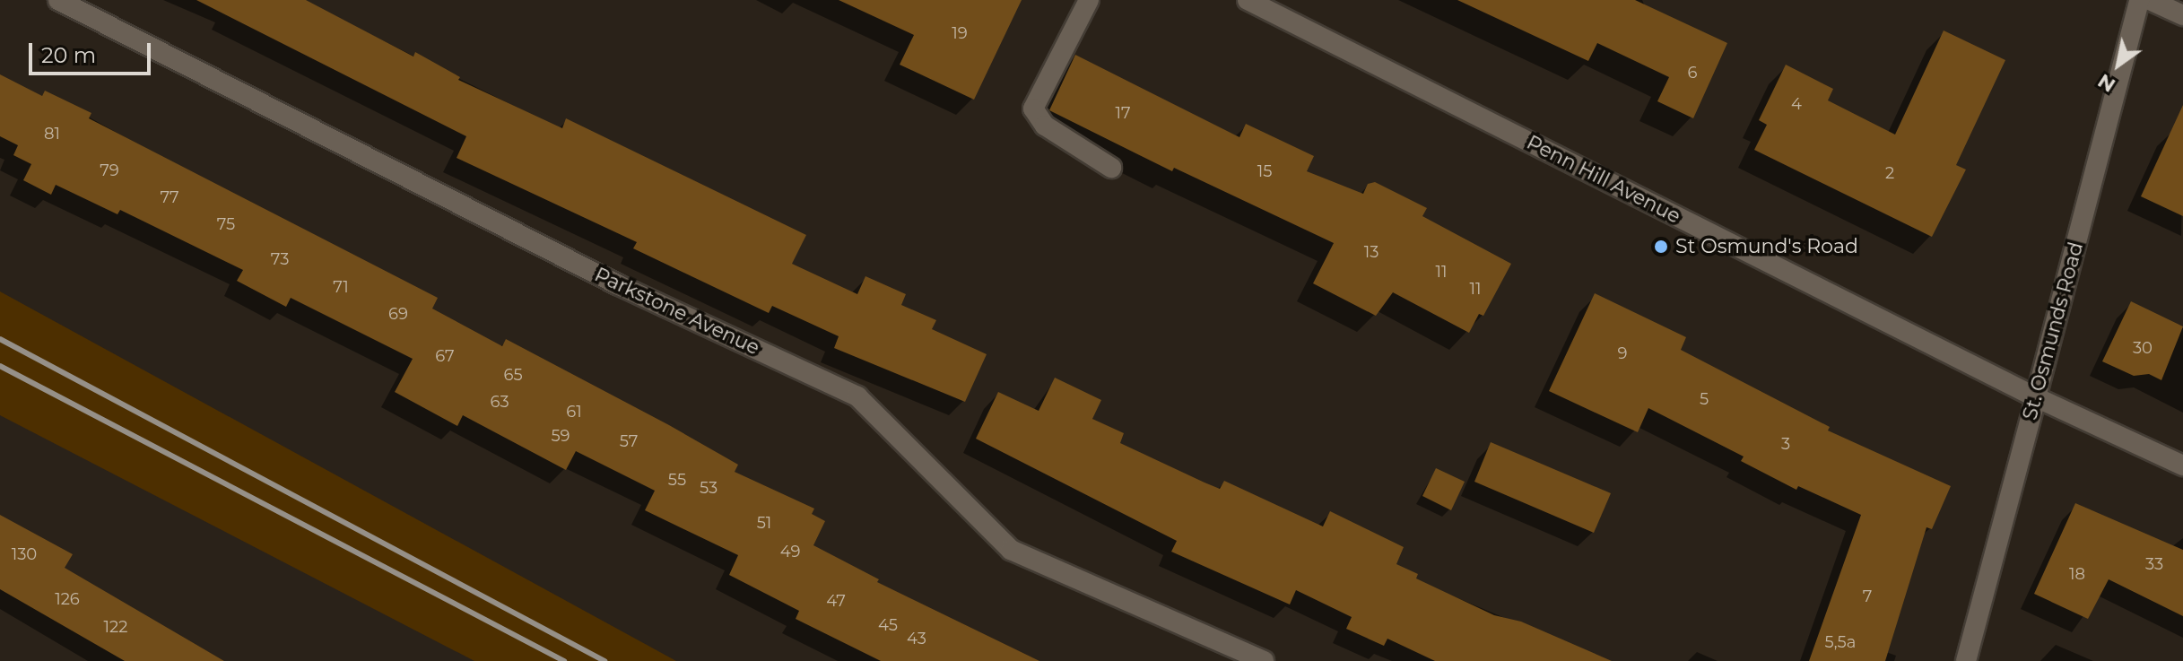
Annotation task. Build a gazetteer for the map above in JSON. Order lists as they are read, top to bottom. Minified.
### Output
{"streets":{"street":["Penn Hill Avenue","Parkstone Avenue","St. Osmunds Road"]},"crossings":[["Penn Hill Avenue","St. Osmunds Road"]],"places":["St Osmund's Road"],"house_numbers":["19","6","4","17","81","79","15","2","77","75","13","73","11","71","11","69","30","9","67","65","5","63","61","59","57","3","55","53","51","49","130","33","18","7","126","47","45","122","43","5,5a"],"scale_bar":"20 m","north":"bottom left"}
